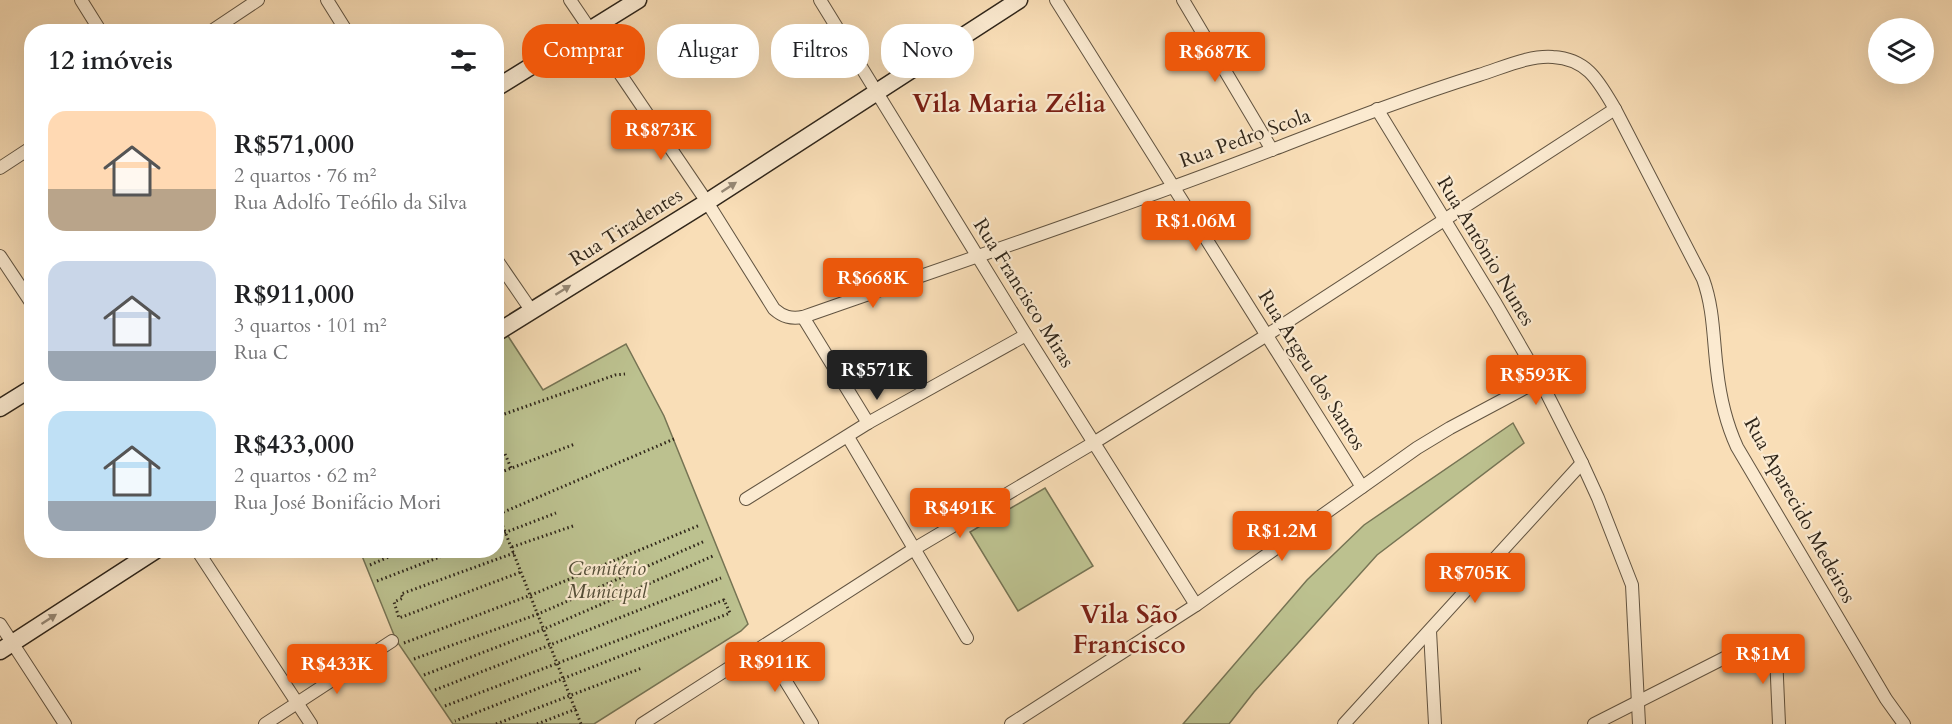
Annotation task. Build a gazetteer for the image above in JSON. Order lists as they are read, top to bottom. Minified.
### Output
{"streets":{"main road":["Rua Tiradentes"],"street":["Rua Pedro Scola","Rua Antônio Nunes","Rua Francisco Miras","Rua Argeu dos Santos","Rua Aparecido Medeiros"]},"crossings":[["Rua Pedro Scola","Rua Antônio Nunes"],["Rua Pedro Scola","Rua Francisco Miras"],["Rua Pedro Scola","Rua Argeu dos Santos"],["Rua Pedro Scola","Rua Aparecido Medeiros"],["Rua Tiradentes","Rua Francisco Miras"]],"one_way":["Rua Tiradentes"],"districts":["Vila Maria Zélia","Vila São Francisco"],"parks":["Cemitério Municipal"],"page":{"chip":["Comprar","Alugar","Filtros","Novo"],"heading":"12 imóveis","price":["R$687K","R$873K","R$1.06M","R$668K","R$571K","R$593K","R$491K","R$1.2M","R$705K","R$1M","R$911K","R$433K"],"list":[{"name":"R$571,000","note":"2 quartos · 76 m² · Rua Adolfo Teófilo da Silva"},{"name":"R$911,000","note":"3 quartos · 101 m² · Rua C"},{"name":"R$433,000","note":"2 quartos · 62 m² · Rua José Bonifácio Mori"}]}}
